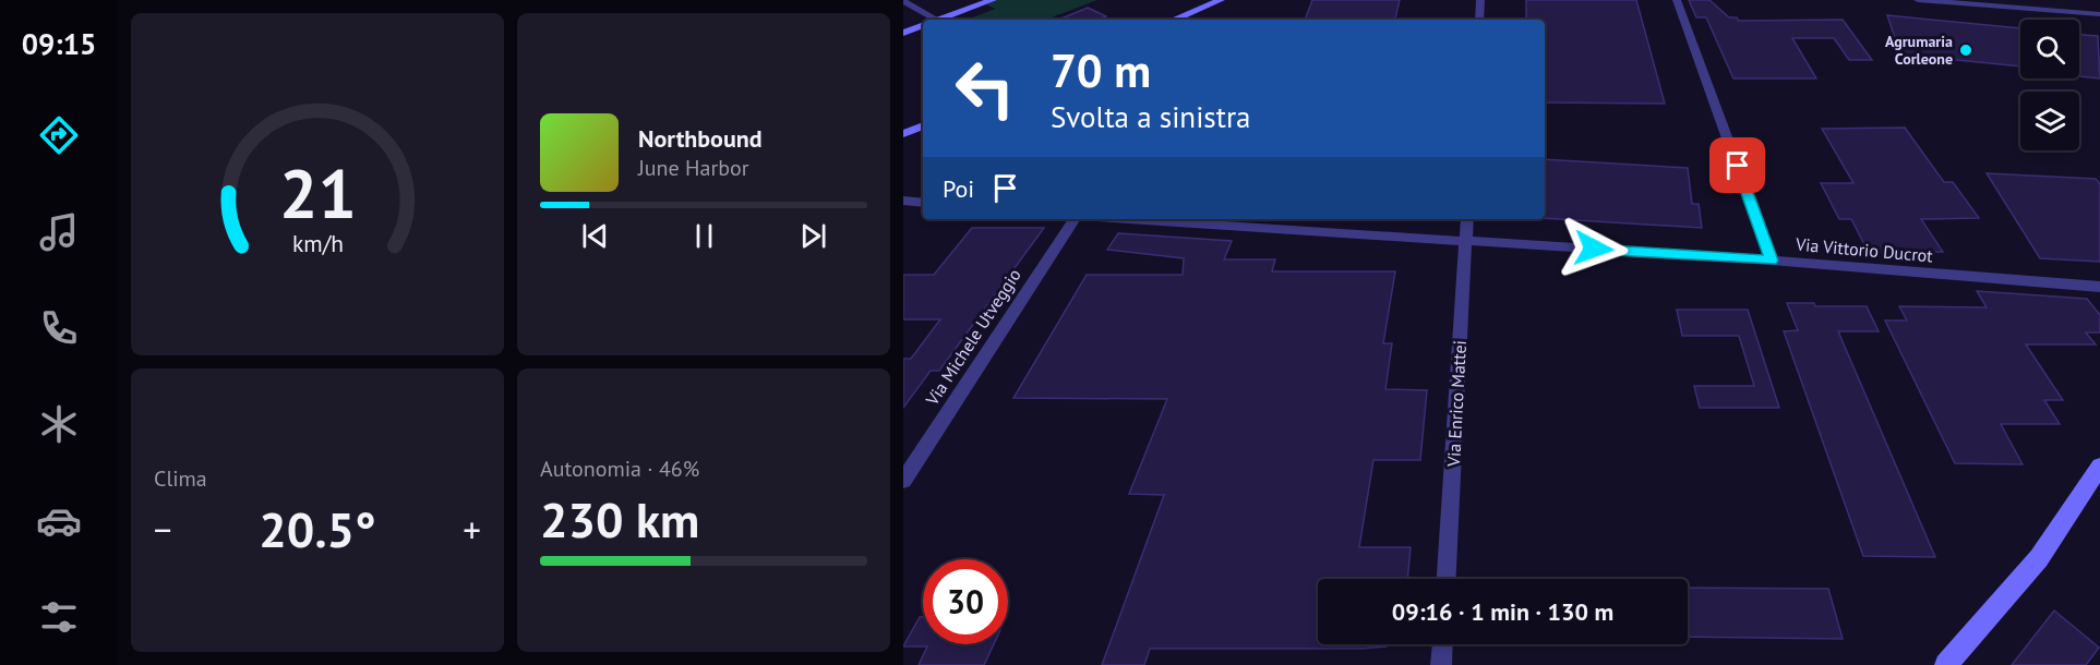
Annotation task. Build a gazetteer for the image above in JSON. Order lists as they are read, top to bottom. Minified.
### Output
{"streets":{"street":["Via Vittorio Ducrot","Via Michele Utveggio","Via Enrico Mattei"]},"crossings":[["Via Vittorio Ducrot","Via Enrico Mattei"]],"places":["Agrumaria Corleone"],"page":{"tabs":"09:15","turn":["70 m","Svolta a sinistra"],"song":["Northbound","June Harbor"],"then":"Poi","tile":["Clima",["Autonomia · 46%","230 km"]],"heat":["−","20.5°","+"],"limit":"30","trip":"09:16 · 1 min · 130 m","gauge":["21","km/h"]}}
